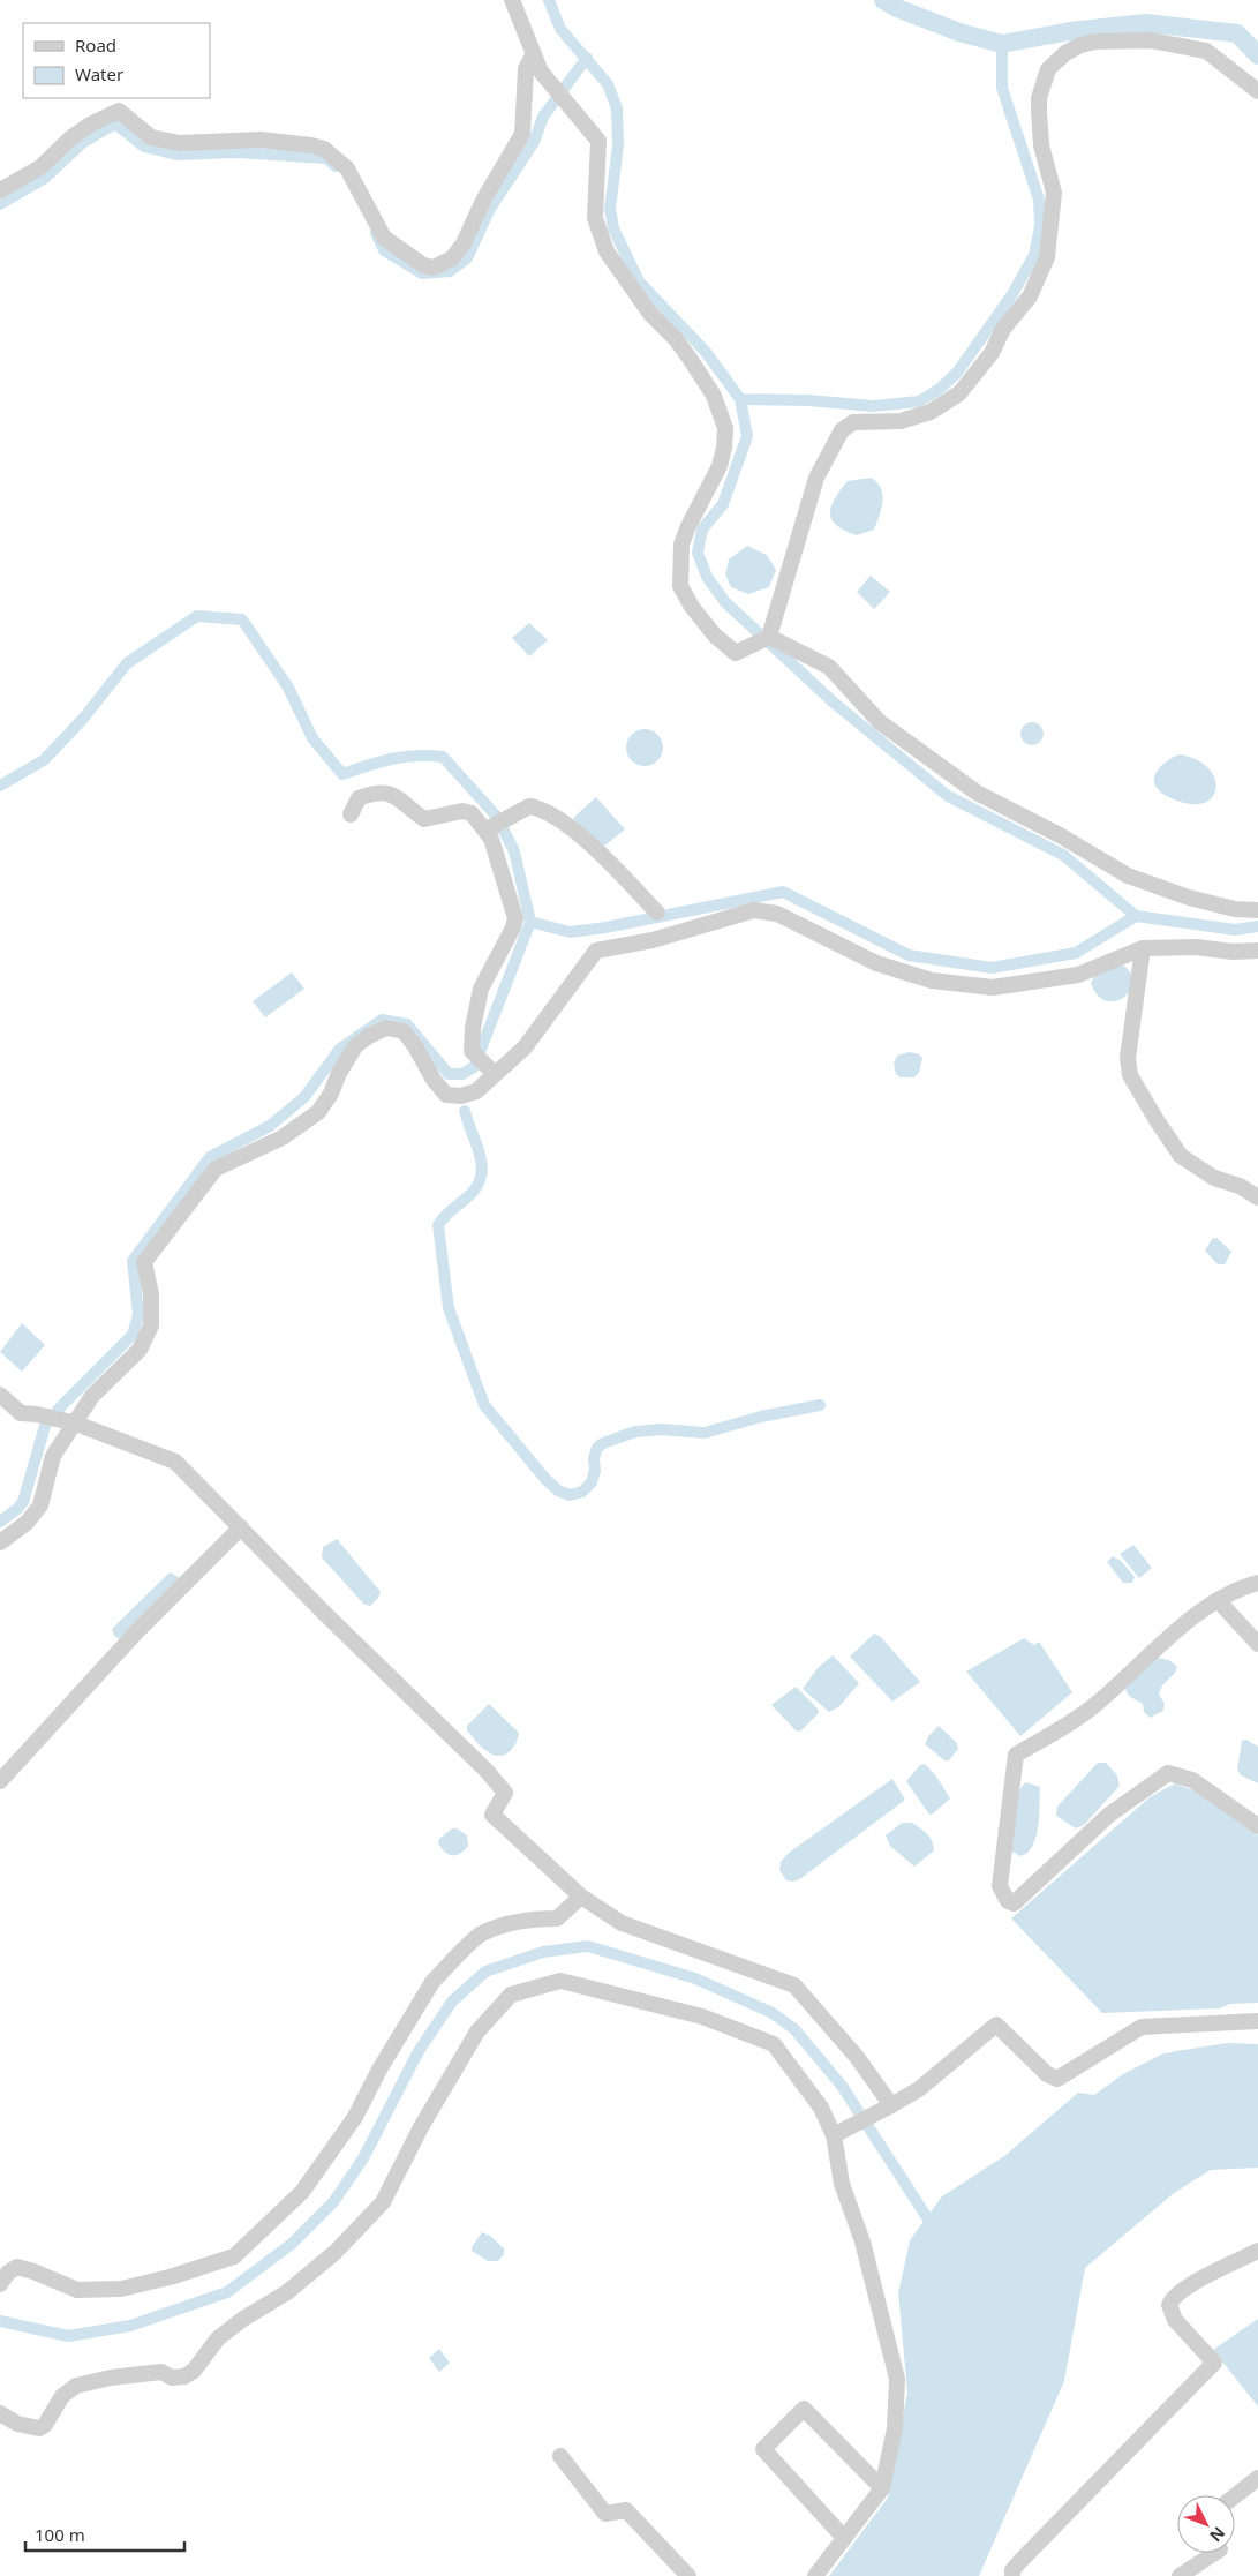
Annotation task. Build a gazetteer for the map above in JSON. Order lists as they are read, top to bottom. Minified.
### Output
{"legend":["Road","Water"],"scale_bar":"100 m","north":"bottom right"}
